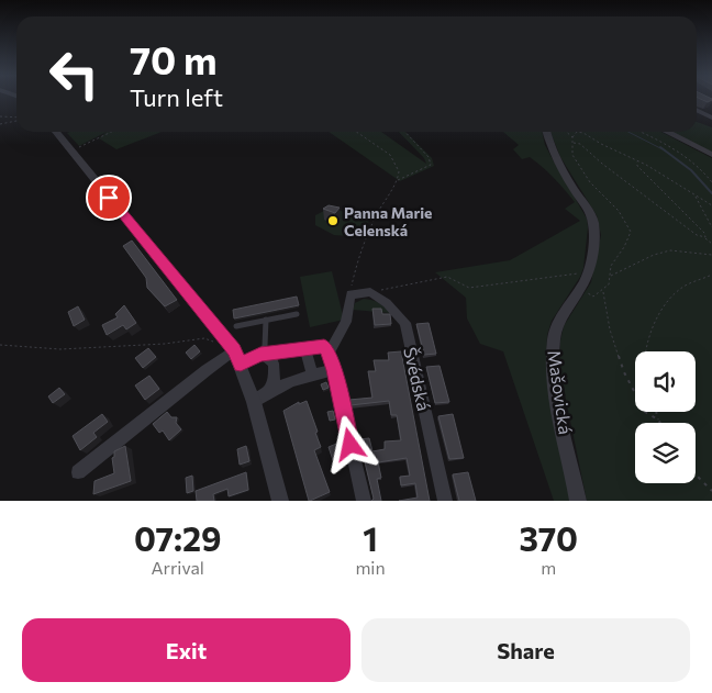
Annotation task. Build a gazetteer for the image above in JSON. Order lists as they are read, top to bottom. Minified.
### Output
{"streets":{"street":["Švédská","Mašovická"]},"places":["Panna Marie Celenská"],"page":{"turn":["70 m","Turn left"],"eta":["07:29","Arrival","1","min","370","m"],"buttons":["Exit","Share"]}}
